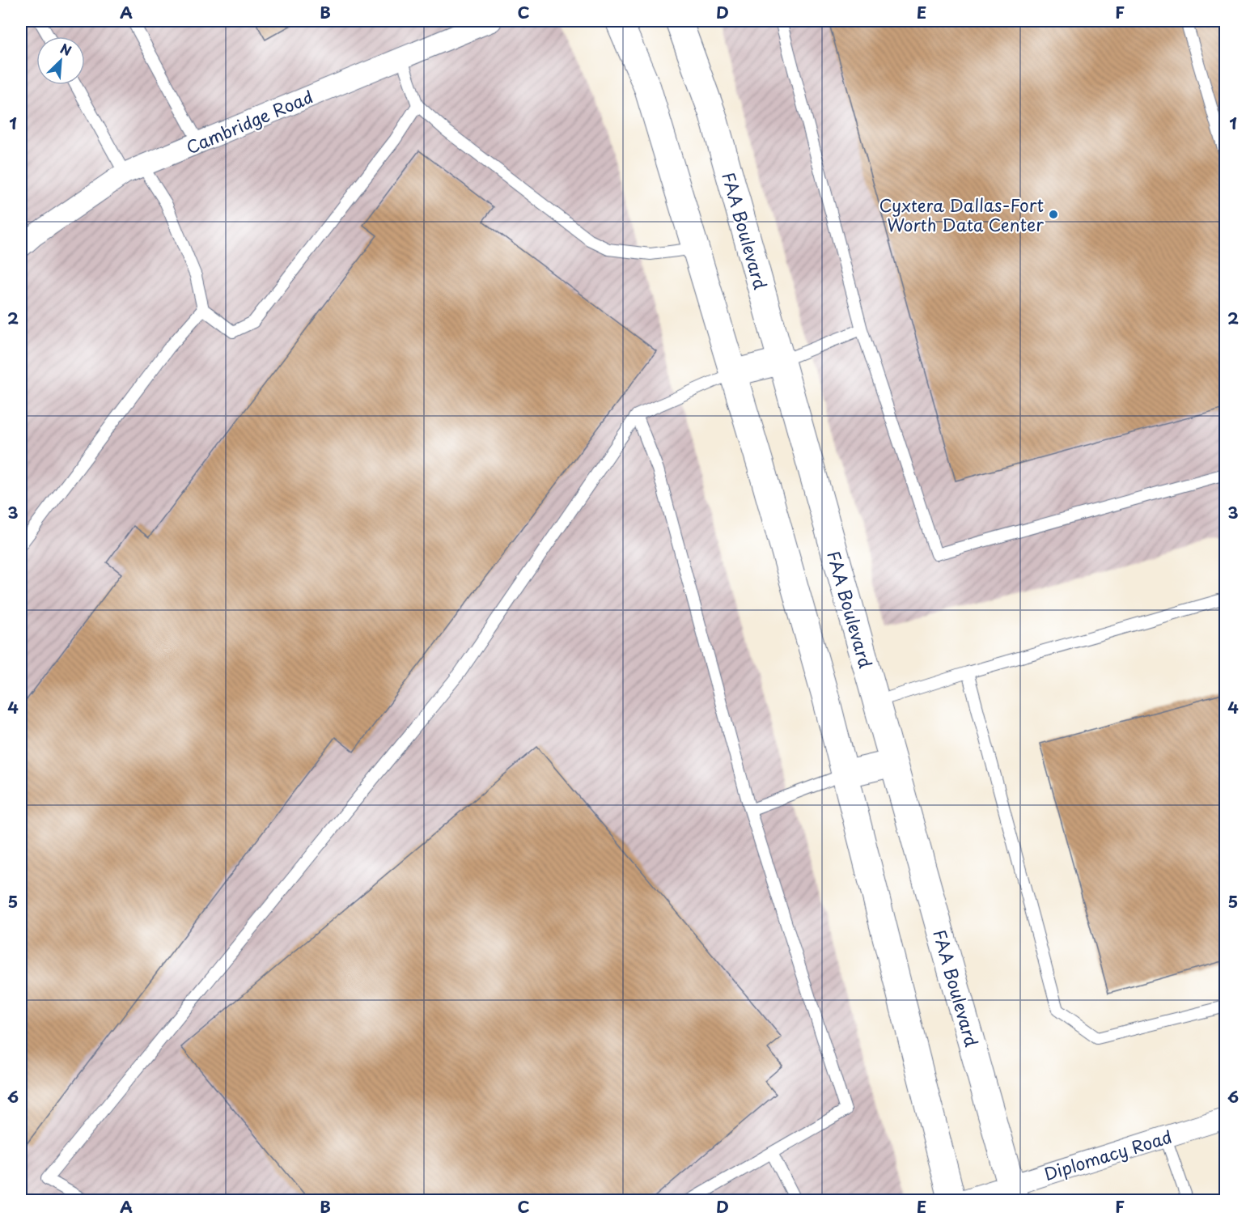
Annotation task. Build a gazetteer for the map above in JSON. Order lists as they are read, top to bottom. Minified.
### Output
{"streets":{"street":["Cambridge Road","FAA Boulevard","Diplomacy Road"]},"crossings":[["FAA Boulevard","Diplomacy Road"]],"places":["Cyxtera Dallas-Fort Worth Data Center"],"north":"top right","grid":{"columns":["A","B","C","D","E","F"],"rows":["1","2","3","4","5","6"]}}
